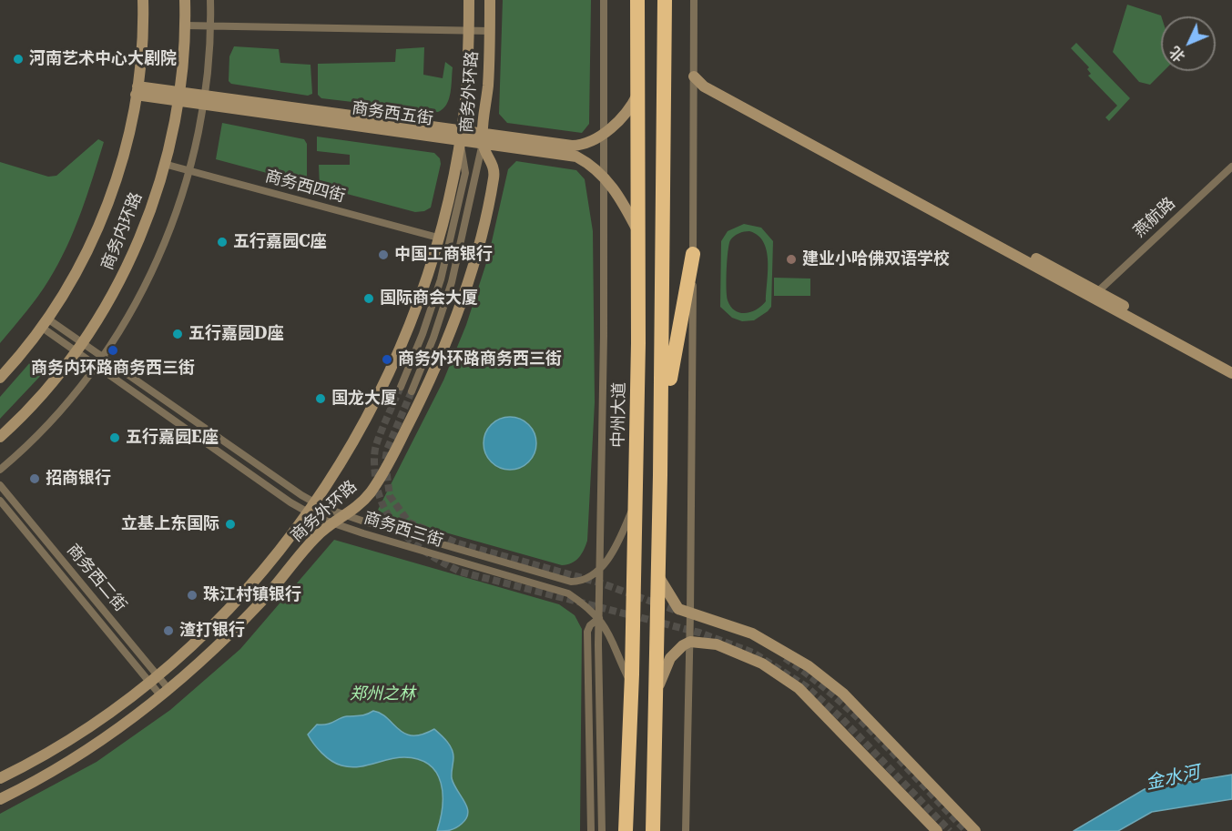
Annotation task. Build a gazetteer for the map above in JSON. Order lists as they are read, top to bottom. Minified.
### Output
{"streets":{"highway":["中州大道"],"street":["商务外环路","商务西五街","商务西四街","燕航路","商务内环路","商务西三街","商务西二街"]},"crossings":[["商务外环路","商务西五街"],["商务外环路","商务西四街"],["商务外环路","商务西三街"],["商务外环路","商务西二街"],["商务西五街","商务内环路"],["商务西五街","中州大道"],["商务西四街","商务内环路"],["商务内环路","商务西三街"],["中州大道","商务西三街"]],"water":["金水河"],"parks":["郑州之林"],"places":["河南艺术中心大剧院","五行嘉园C座","中国工商银行","建业小哈佛双语学校","国际商会大厦","五行嘉园D座","商务内环路商务西三街","商务外环路商务西三街","国龙大厦","五行嘉园E座","招商银行","立基上东国际","珠江村镇银行","渣打银行"],"north":"bottom left"}
